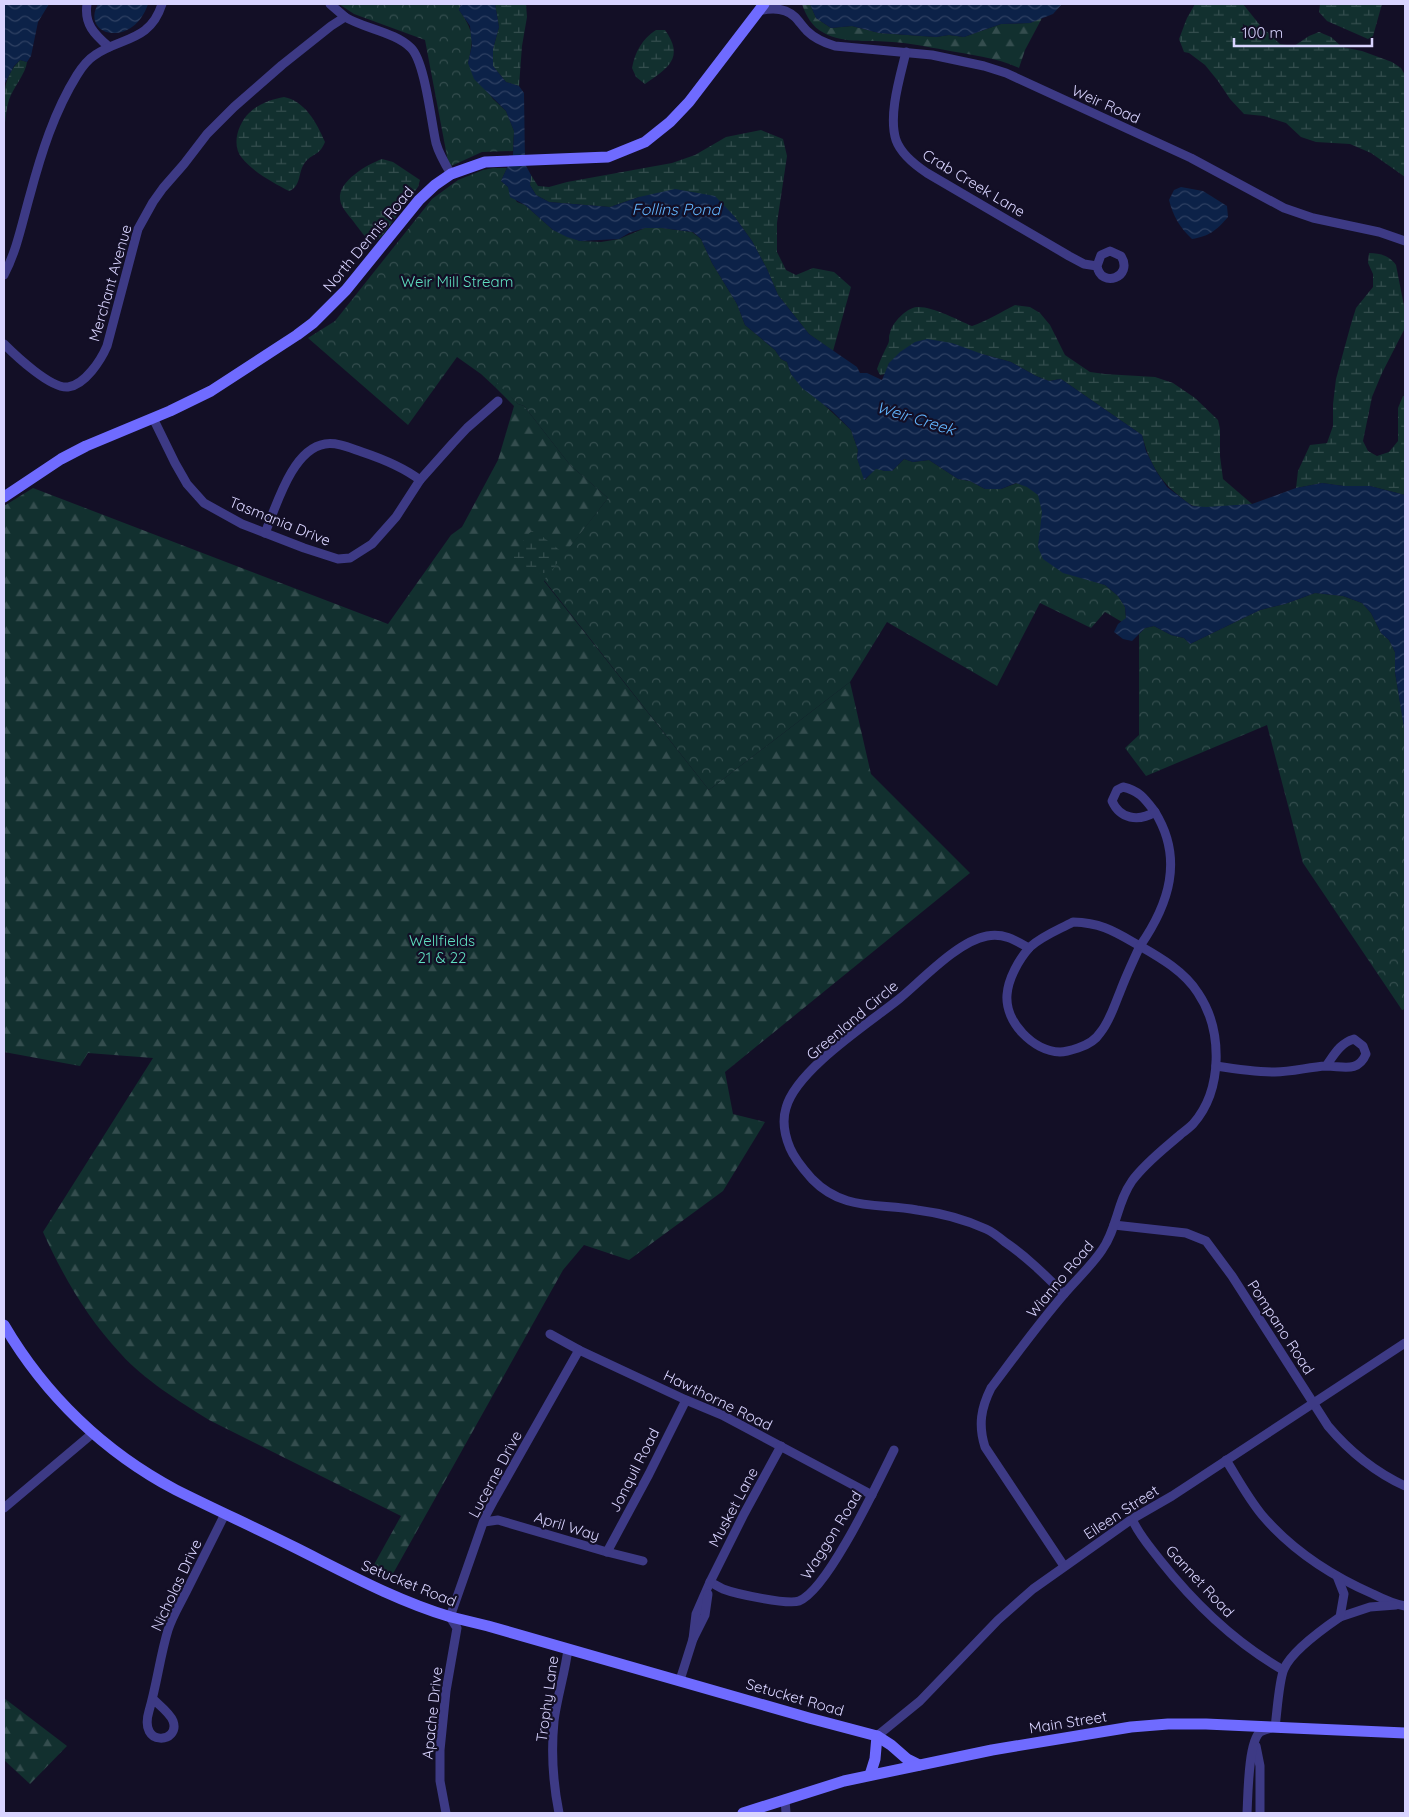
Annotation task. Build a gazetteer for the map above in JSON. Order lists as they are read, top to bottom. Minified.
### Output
{"streets":{"main road":["North Dennis Road","Setucket Road","Main Street"],"street":["Weir Road","Crab Creek Lane","Merchant Avenue","Tasmania Drive","Greenland Circle","Wianno Road","Pompano Road","Hawthorne Road","Jonquil Road","Lucerne Drive","Musket Lane","Eileen Street","April Way","Waggon Road","Gannet Road","Nicholas Drive","Trophy Lane","Apache Drive"]},"crossings":[["Weir Road","Crab Creek Lane"],["North Dennis Road","Tasmania Drive"],["Greenland Circle","Wianno Road"],["Wianno Road","Pompano Road"],["Wianno Road","Eileen Street"],["Pompano Road","Eileen Street"],["Hawthorne Road","Jonquil Road"],["Hawthorne Road","Lucerne Drive"],["Hawthorne Road","Musket Lane"],["Hawthorne Road","Waggon Road"],["Jonquil Road","April Way"],["Lucerne Drive","April Way"],["Lucerne Drive","Setucket Road"],["Lucerne Drive","Apache Drive"],["Musket Lane","Waggon Road"],["Musket Lane","Setucket Road"],["Eileen Street","Gannet Road"],["Eileen Street","Setucket Road"],["Setucket Road","Nicholas Drive"],["Setucket Road","Trophy Lane"],["Setucket Road","Apache Drive"],["Setucket Road","Main Street"]],"water":["Follins Pond","Weir Creek"],"parks":["Weir Mill Stream","Wellfields 21 & 22"],"scale_bar":"100 m"}
